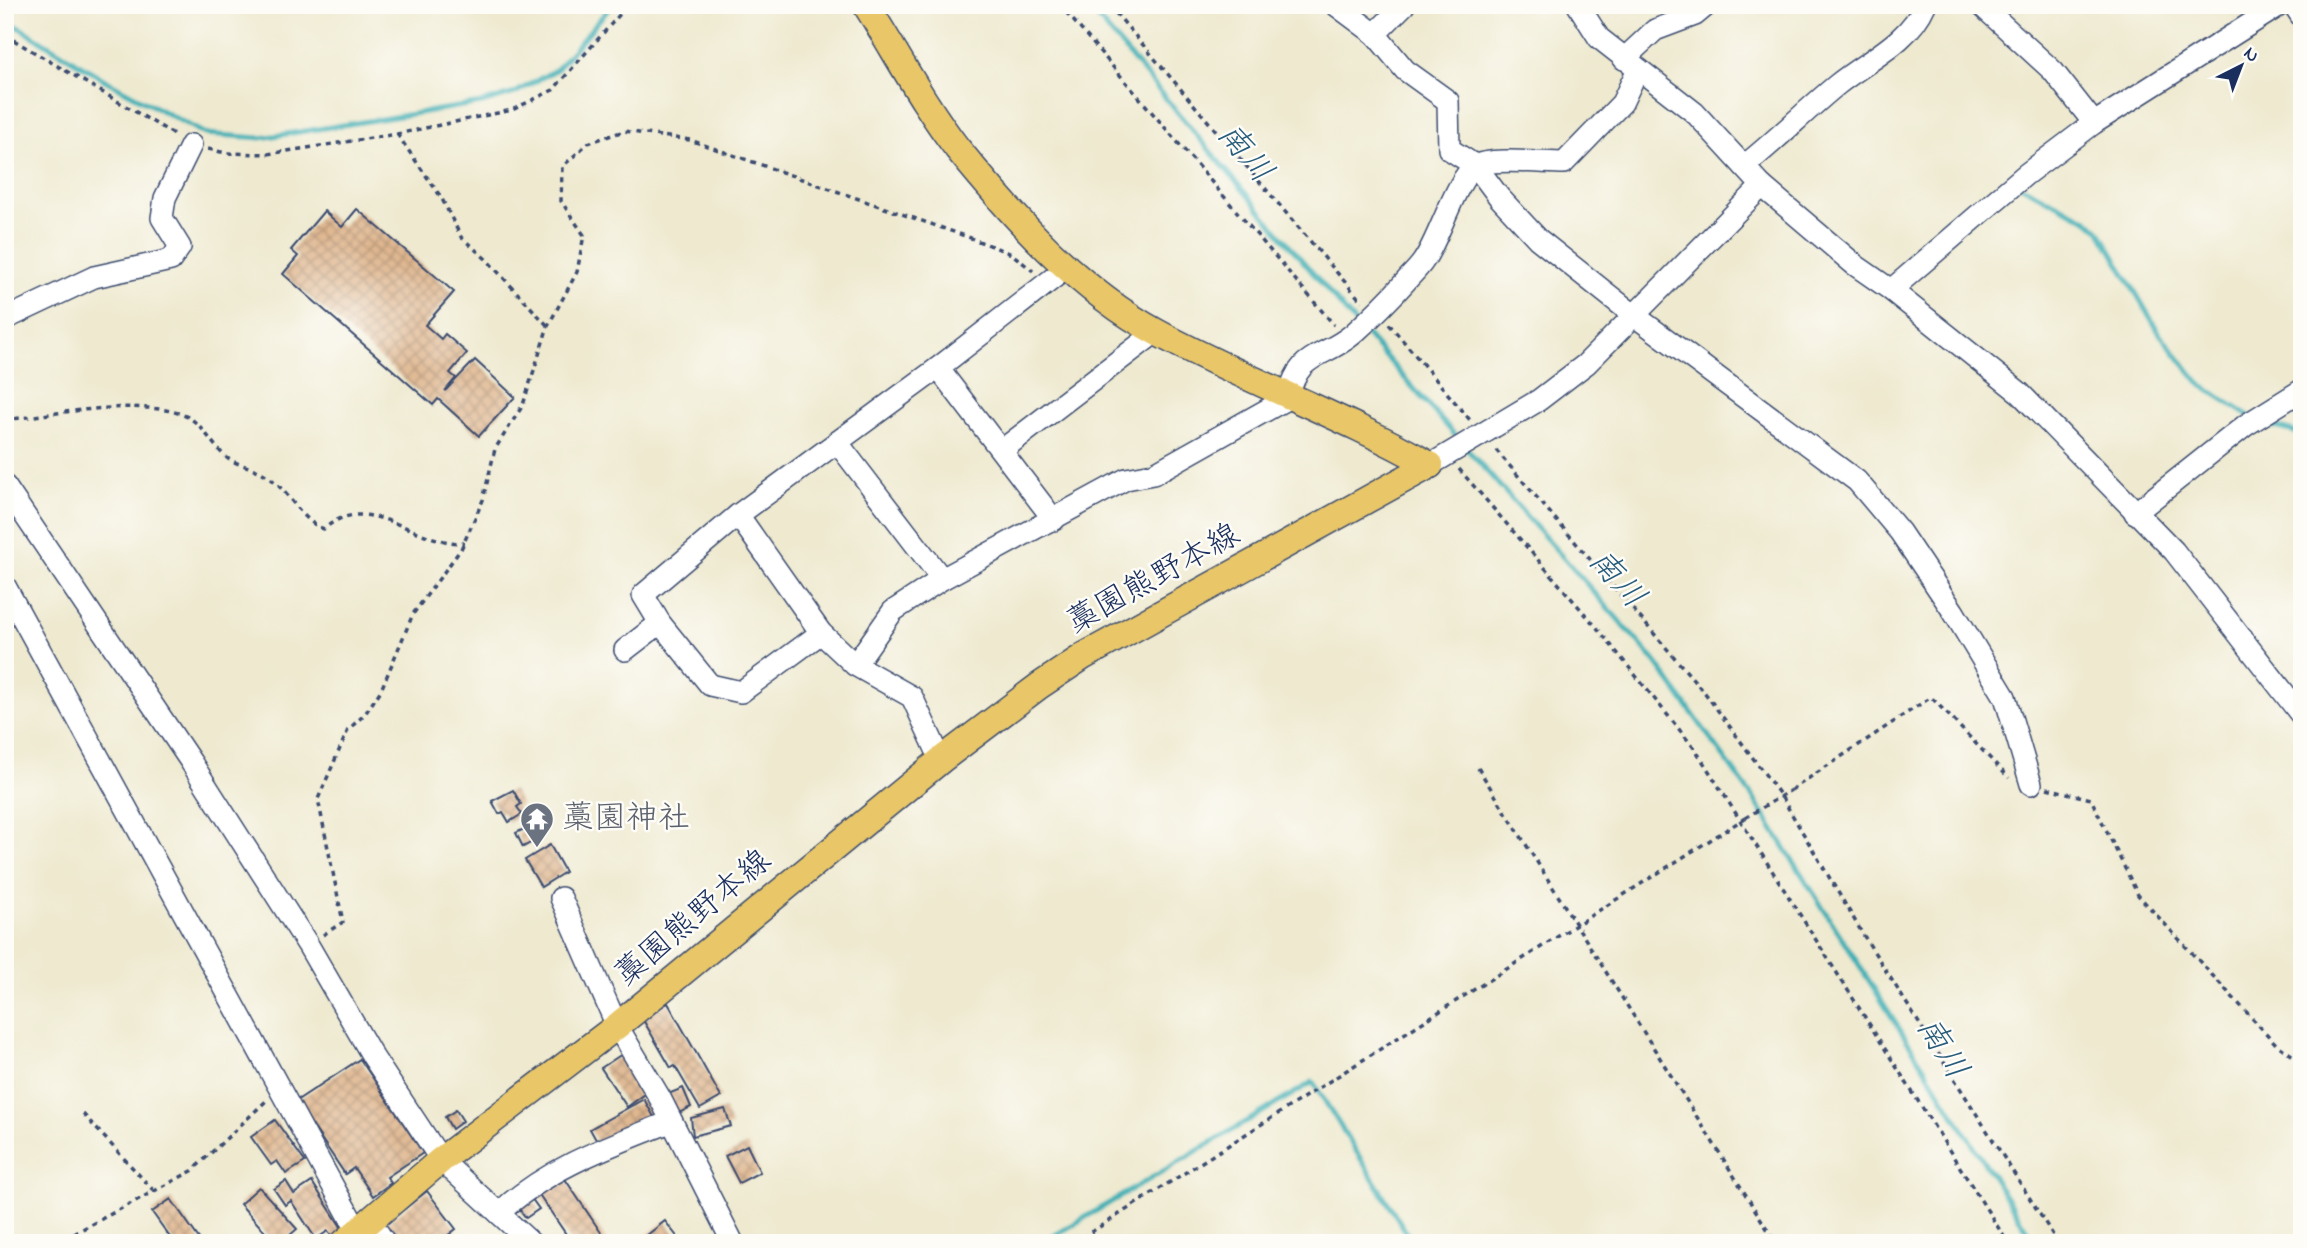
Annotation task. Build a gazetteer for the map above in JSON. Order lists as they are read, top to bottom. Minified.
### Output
{"streets":{"main road":["藁園熊野本線"]},"water":["南川"],"places":{"temple":["藁園神社"]},"north":"top right"}
